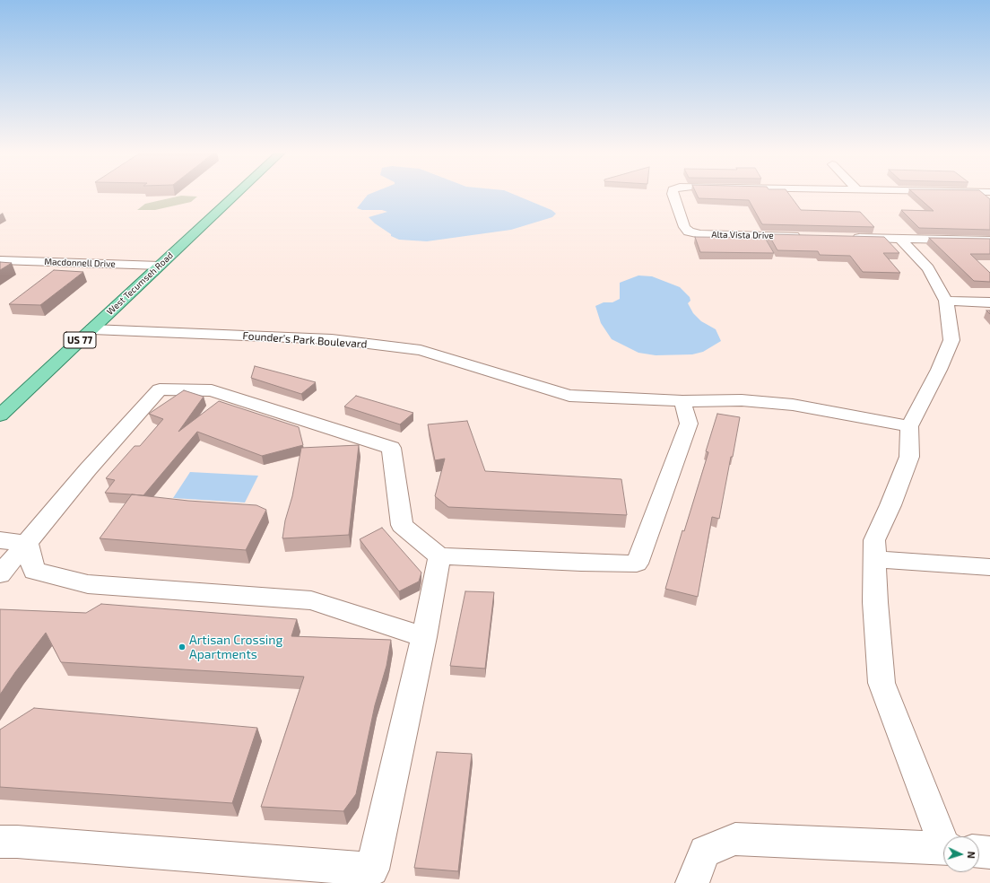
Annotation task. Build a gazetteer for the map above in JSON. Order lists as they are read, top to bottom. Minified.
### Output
{"streets":{"main road":["West Tecumseh Road","US 77"],"street":["Alta Vista Drive","Macdonnell Drive","Founder's Park Boulevard"]},"crossings":[["Macdonnell Drive","West Tecumseh Road"],["West Tecumseh Road","Founder's Park Boulevard"]],"places":["Artisan Crossing Apartments"],"north":"right"}
